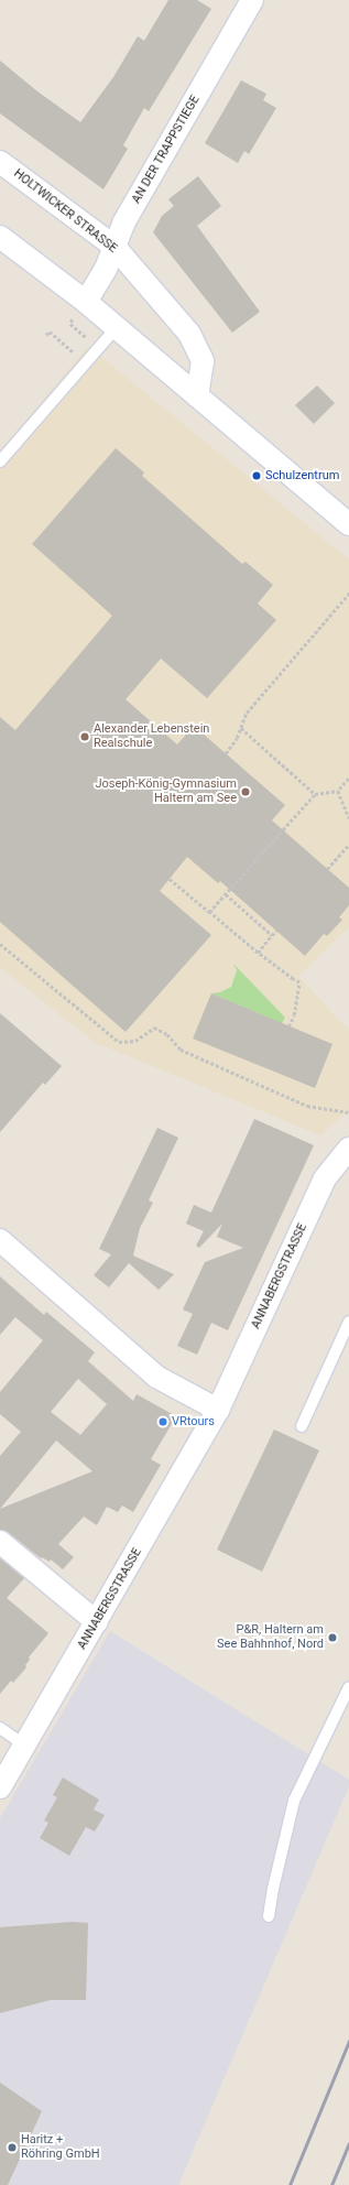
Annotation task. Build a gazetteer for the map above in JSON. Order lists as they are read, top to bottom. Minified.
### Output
{"streets":{"street":["AN DER TRAPPSTIEGE","HOLTWICKER STRASSE","ANNABERGSTRASSE"]},"crossings":[["AN DER TRAPPSTIEGE","HOLTWICKER STRASSE"]],"places":["Schulzentrum","Alexander Lebenstein Realschule","Joseph-König-Gymnasium Haltern am See","VRtours","P&R, Haltern am See Bahhnhof, Nord","Haritz + Röhring GmbH"]}
